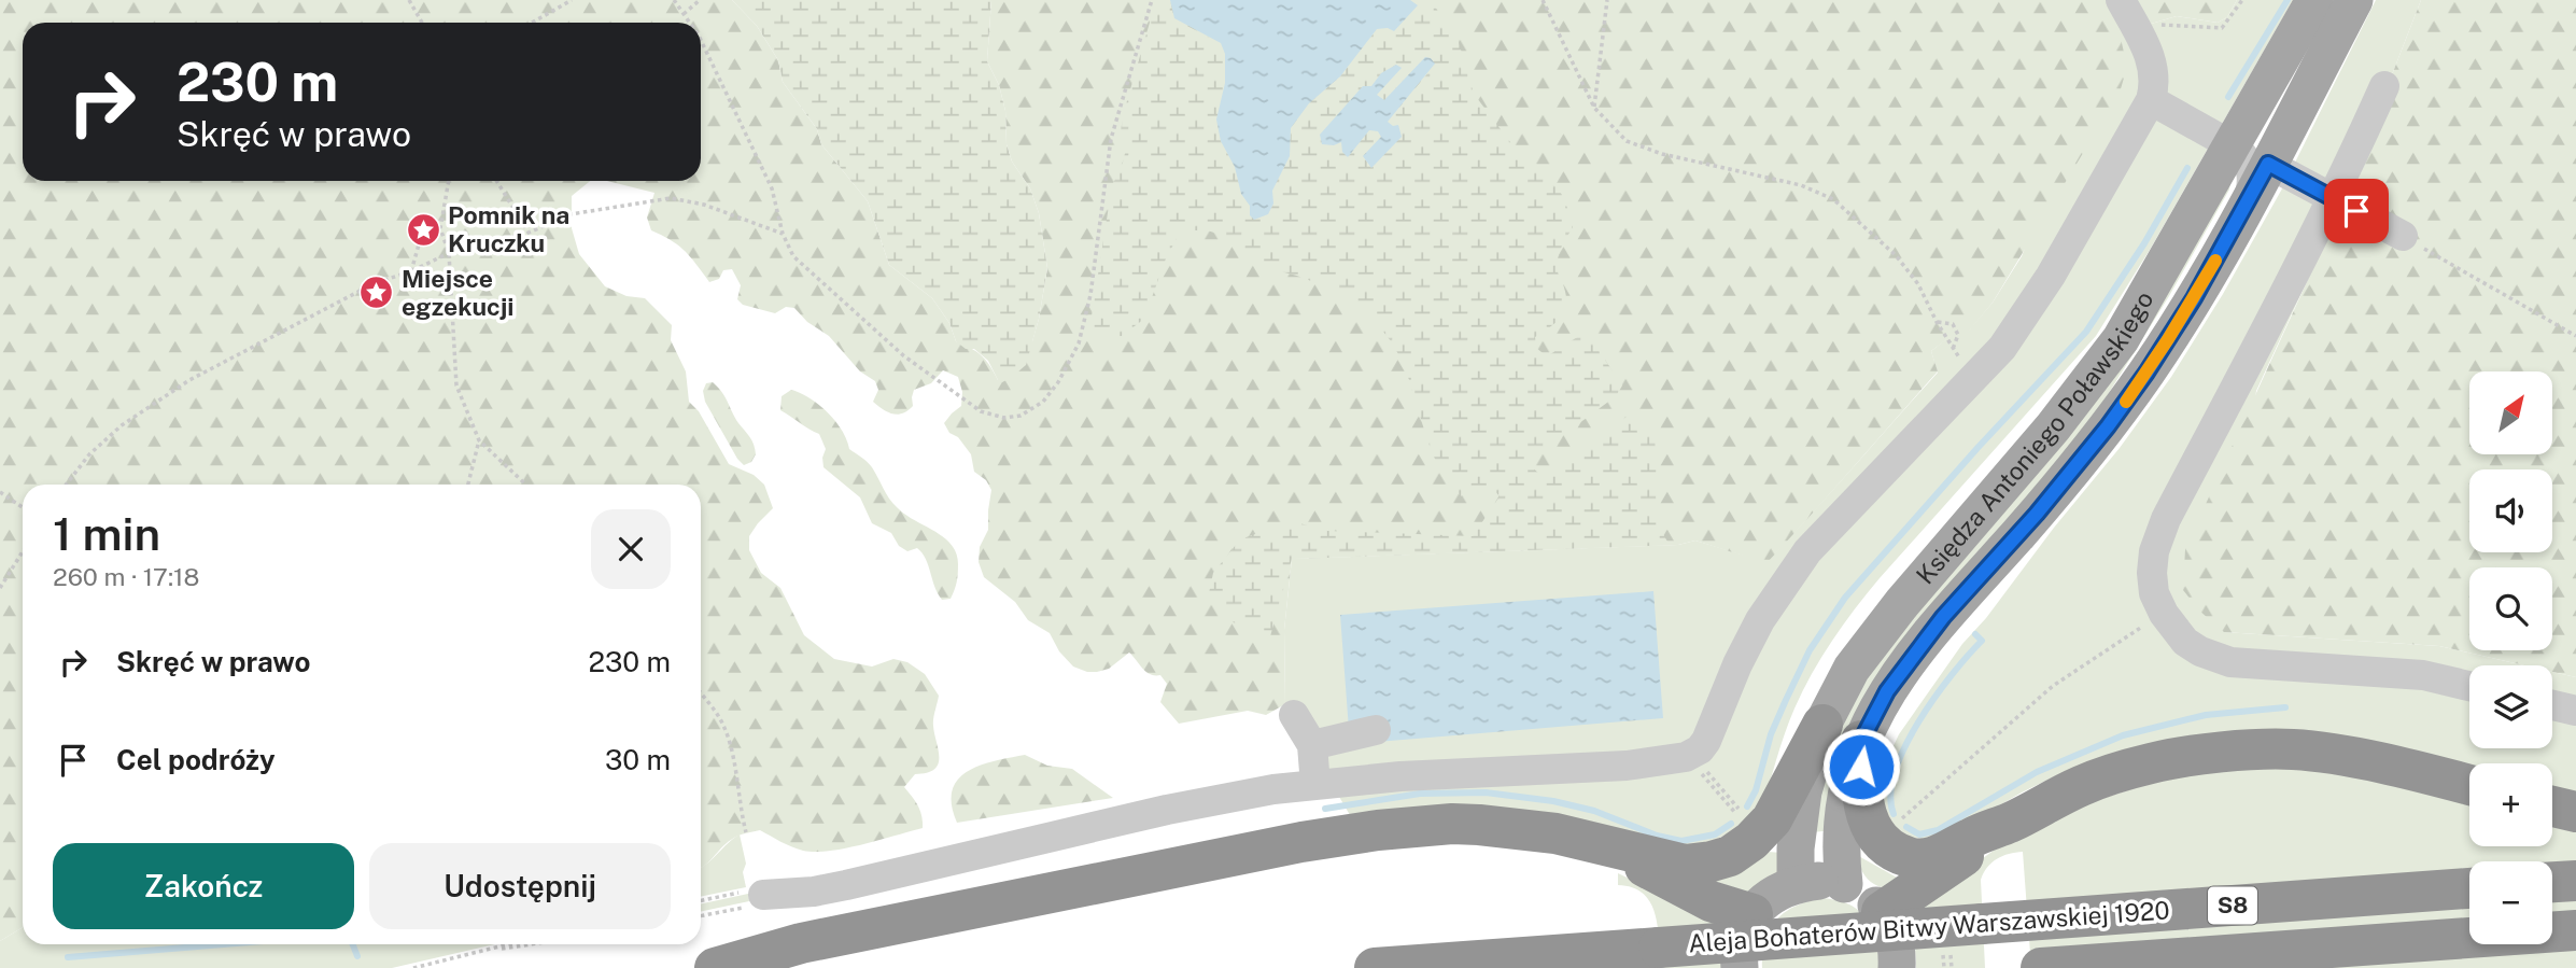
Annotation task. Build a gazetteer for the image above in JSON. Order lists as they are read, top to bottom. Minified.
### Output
{"streets":{"highway":["S8","Aleja Bohaterów Bitwy Warszawskiej 1920"],"main road":["Księdza Antoniego Poławskiego"]},"places":{"place":["Pomnik na Kruczku","Miejsce egzekucji"]},"north":"top right","page":{"turn":["230 m","Skręć w prawo"],"map_buttons":["+","−"],"heading":["1 min","260 m · 17:18"],"list":[{"name":"Skręć w prawo","value":"230 m"},{"name":"Cel podróży","value":"30 m"}],"buttons":["Zakończ","Udostępnij"]}}
